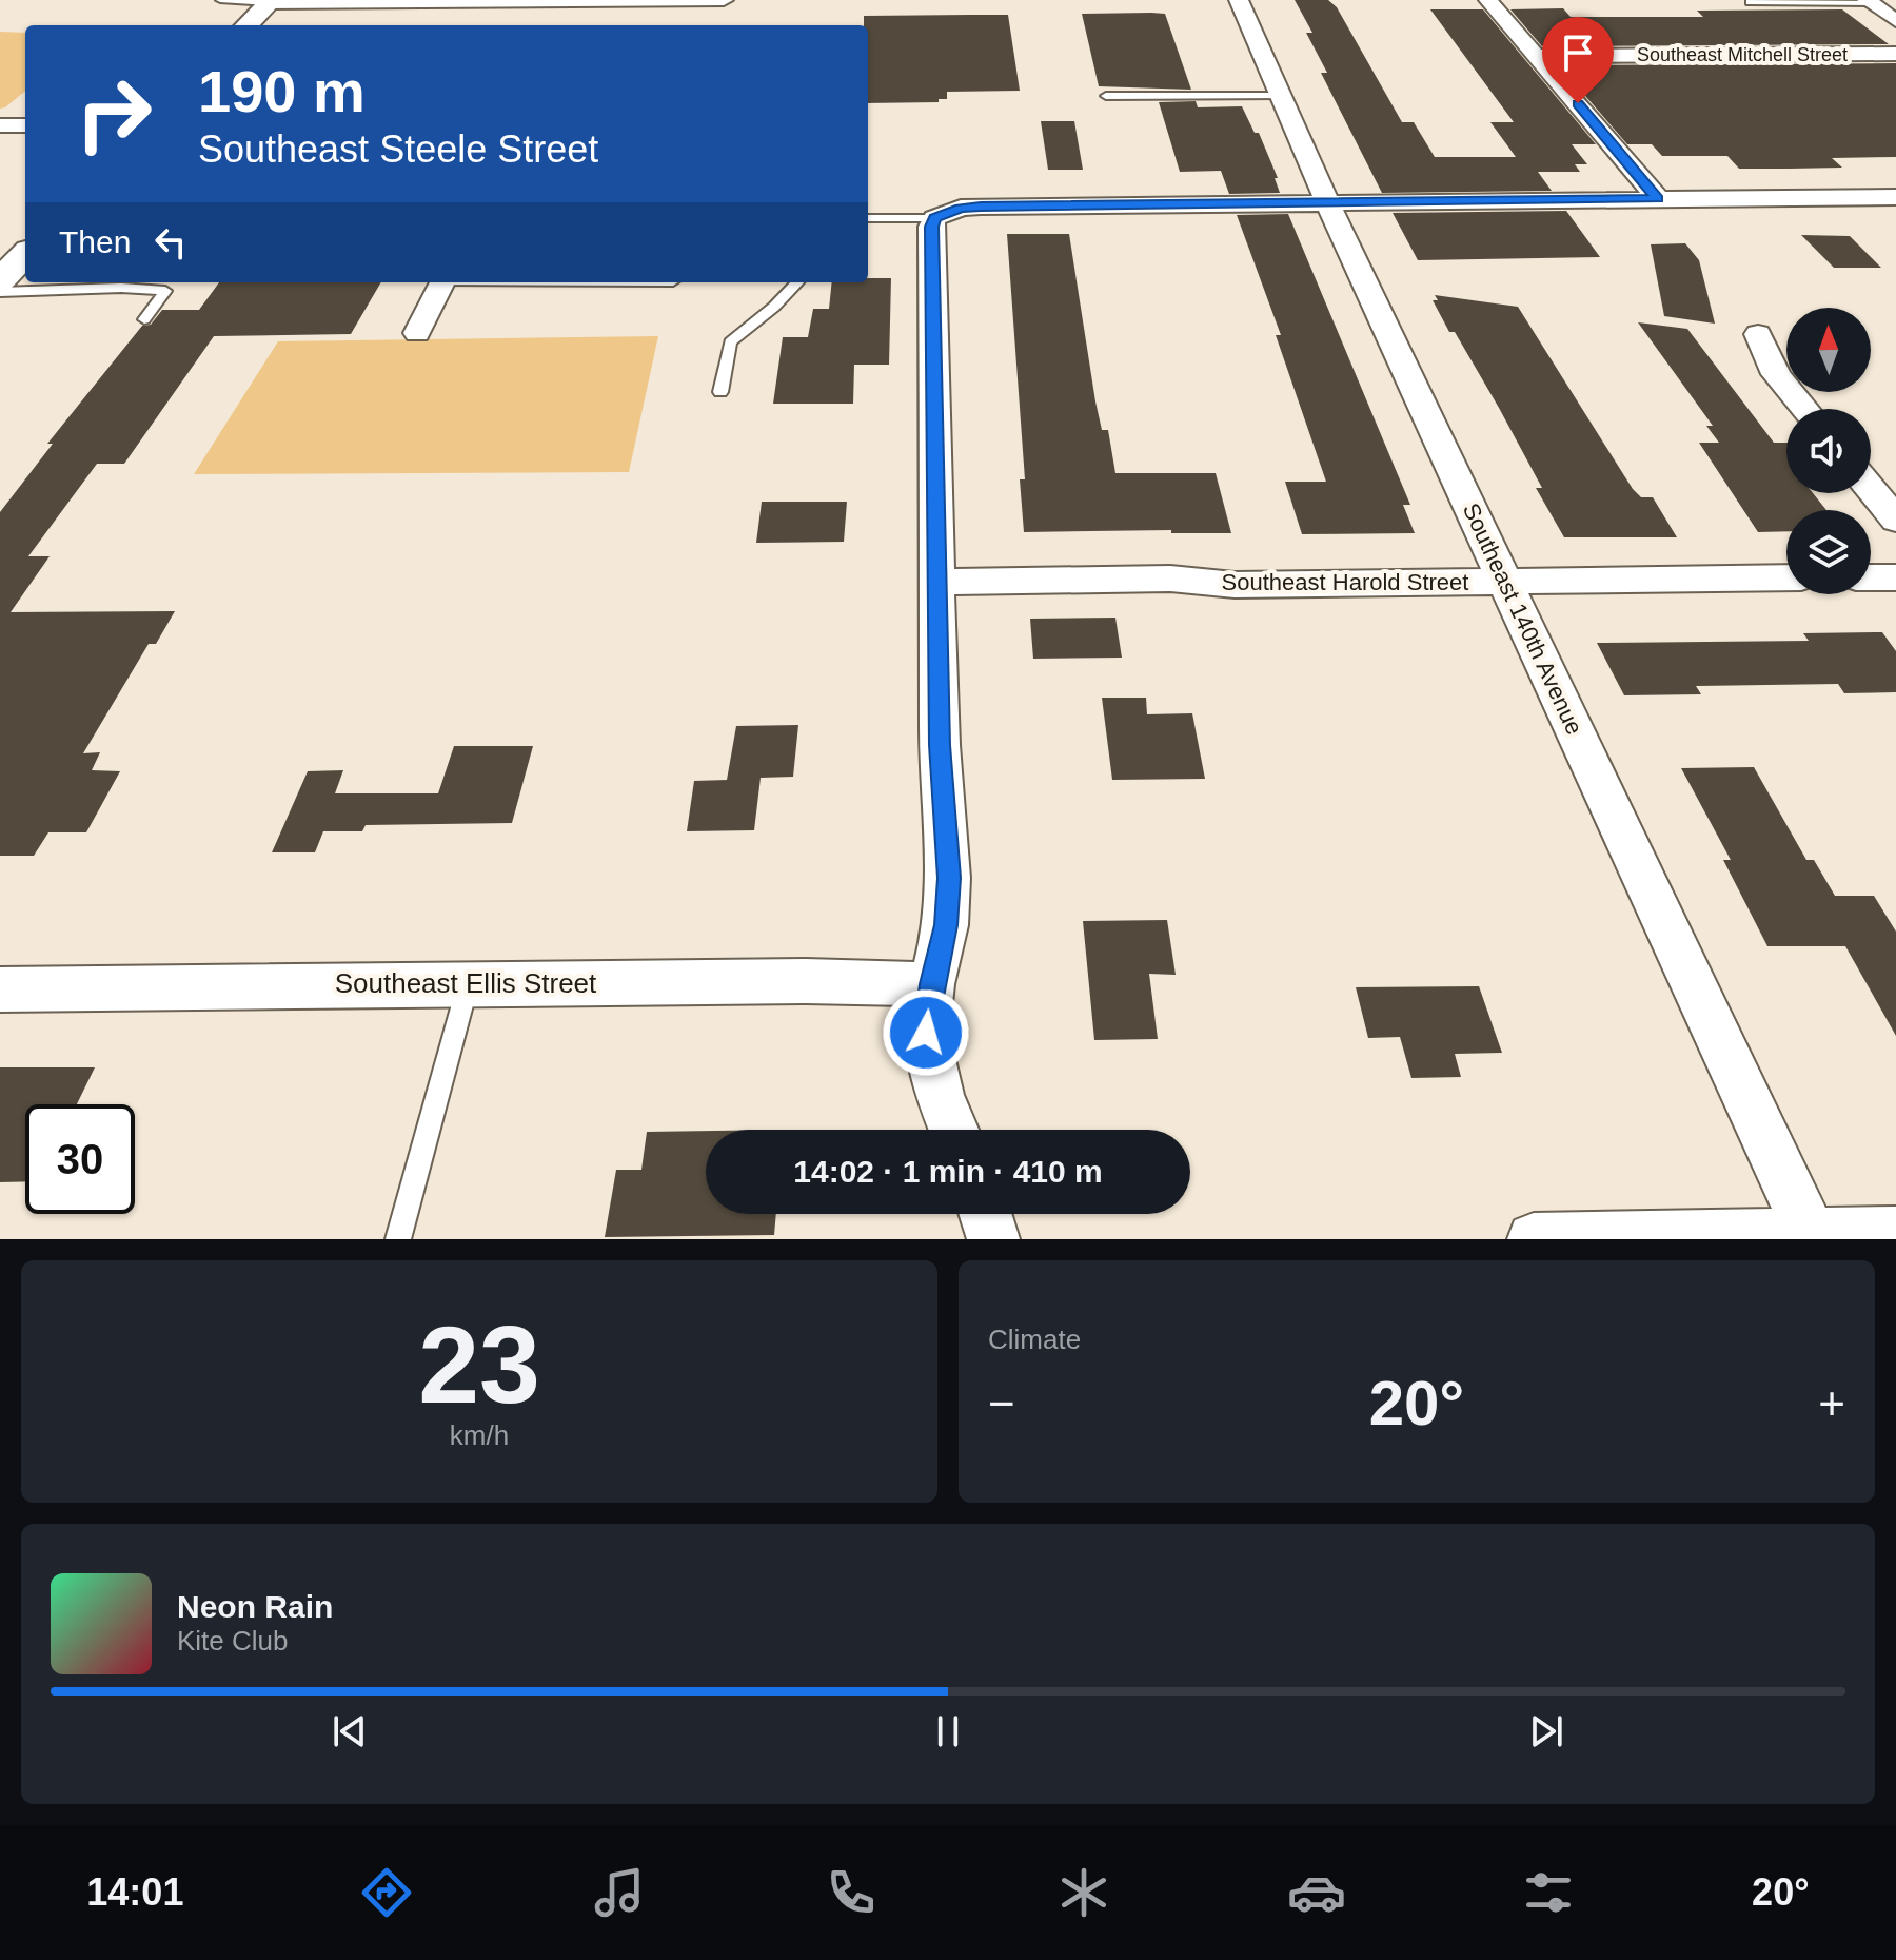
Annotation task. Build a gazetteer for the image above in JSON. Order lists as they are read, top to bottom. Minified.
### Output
{"streets":{"street":["Southeast Mitchell Street","Southeast Harold Street","Southeast 140th Avenue","Southeast Ellis Street"]},"crossings":[["Southeast Harold Street","Southeast 140th Avenue"]],"north":"top","page":{"turn":["190 m","Southeast Steele Street"],"then":"Then","limit":"30","trip":"14:02 · 1 min · 410 m","tile":[["23","km/h"],"Climate"],"heat":["−","20°","+"],"song":["Neon Rain","Kite Club"],"tabs":["14:01","20°"]}}
